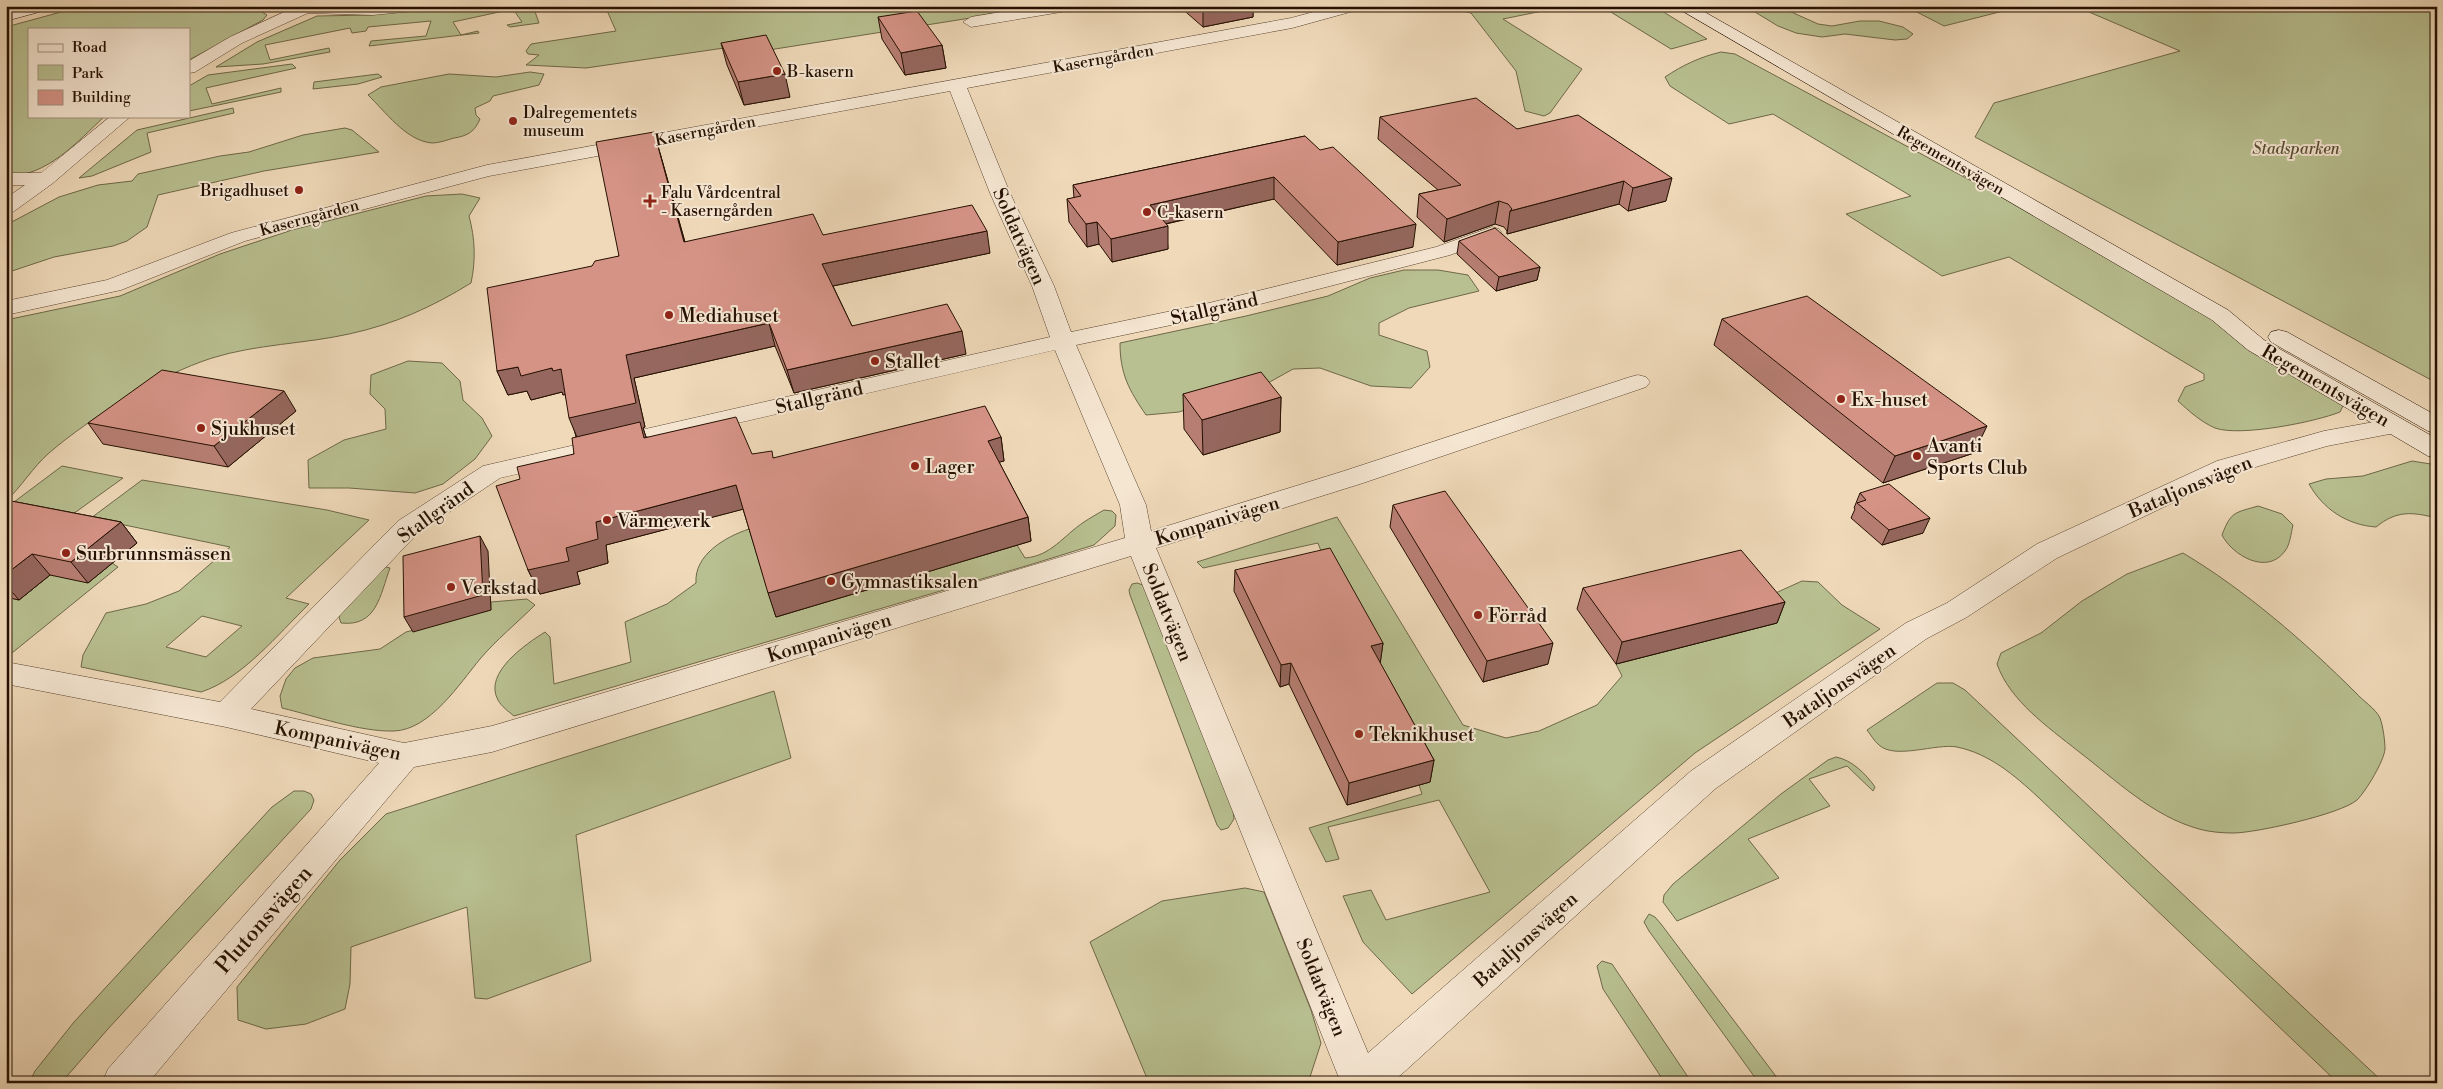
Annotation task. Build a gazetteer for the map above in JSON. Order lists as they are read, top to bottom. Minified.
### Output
{"streets":{"street":["Kaserngården","Regementsvägen","Soldatvägen","Stallgränd","Bataljonsvägen","Kompanivägen","Plutonsvägen"]},"crossings":[["Kaserngården","Soldatvägen"],["Regementsvägen","Bataljonsvägen"],["Soldatvägen","Stallgränd"],["Soldatvägen","Bataljonsvägen"],["Soldatvägen","Kompanivägen"],["Stallgränd","Kompanivägen"],["Kompanivägen","Plutonsvägen"]],"parks":["Stadsparken"],"places":{"other":["B-kasern","Dalregementets museum","Brigadhuset","C-kasern","Mediahuset","Stallet","Ex-huset","Sjukhuset","Avanti Sports Club","Lager","Värmeverk","Surbrunnsmässen","Gymnastiksalen","Verkstad","Förråd","Teknikhuset"],"health":["Falu Vårdcentral - Kaserngården"]},"legend":["Road","Park","Building"]}
